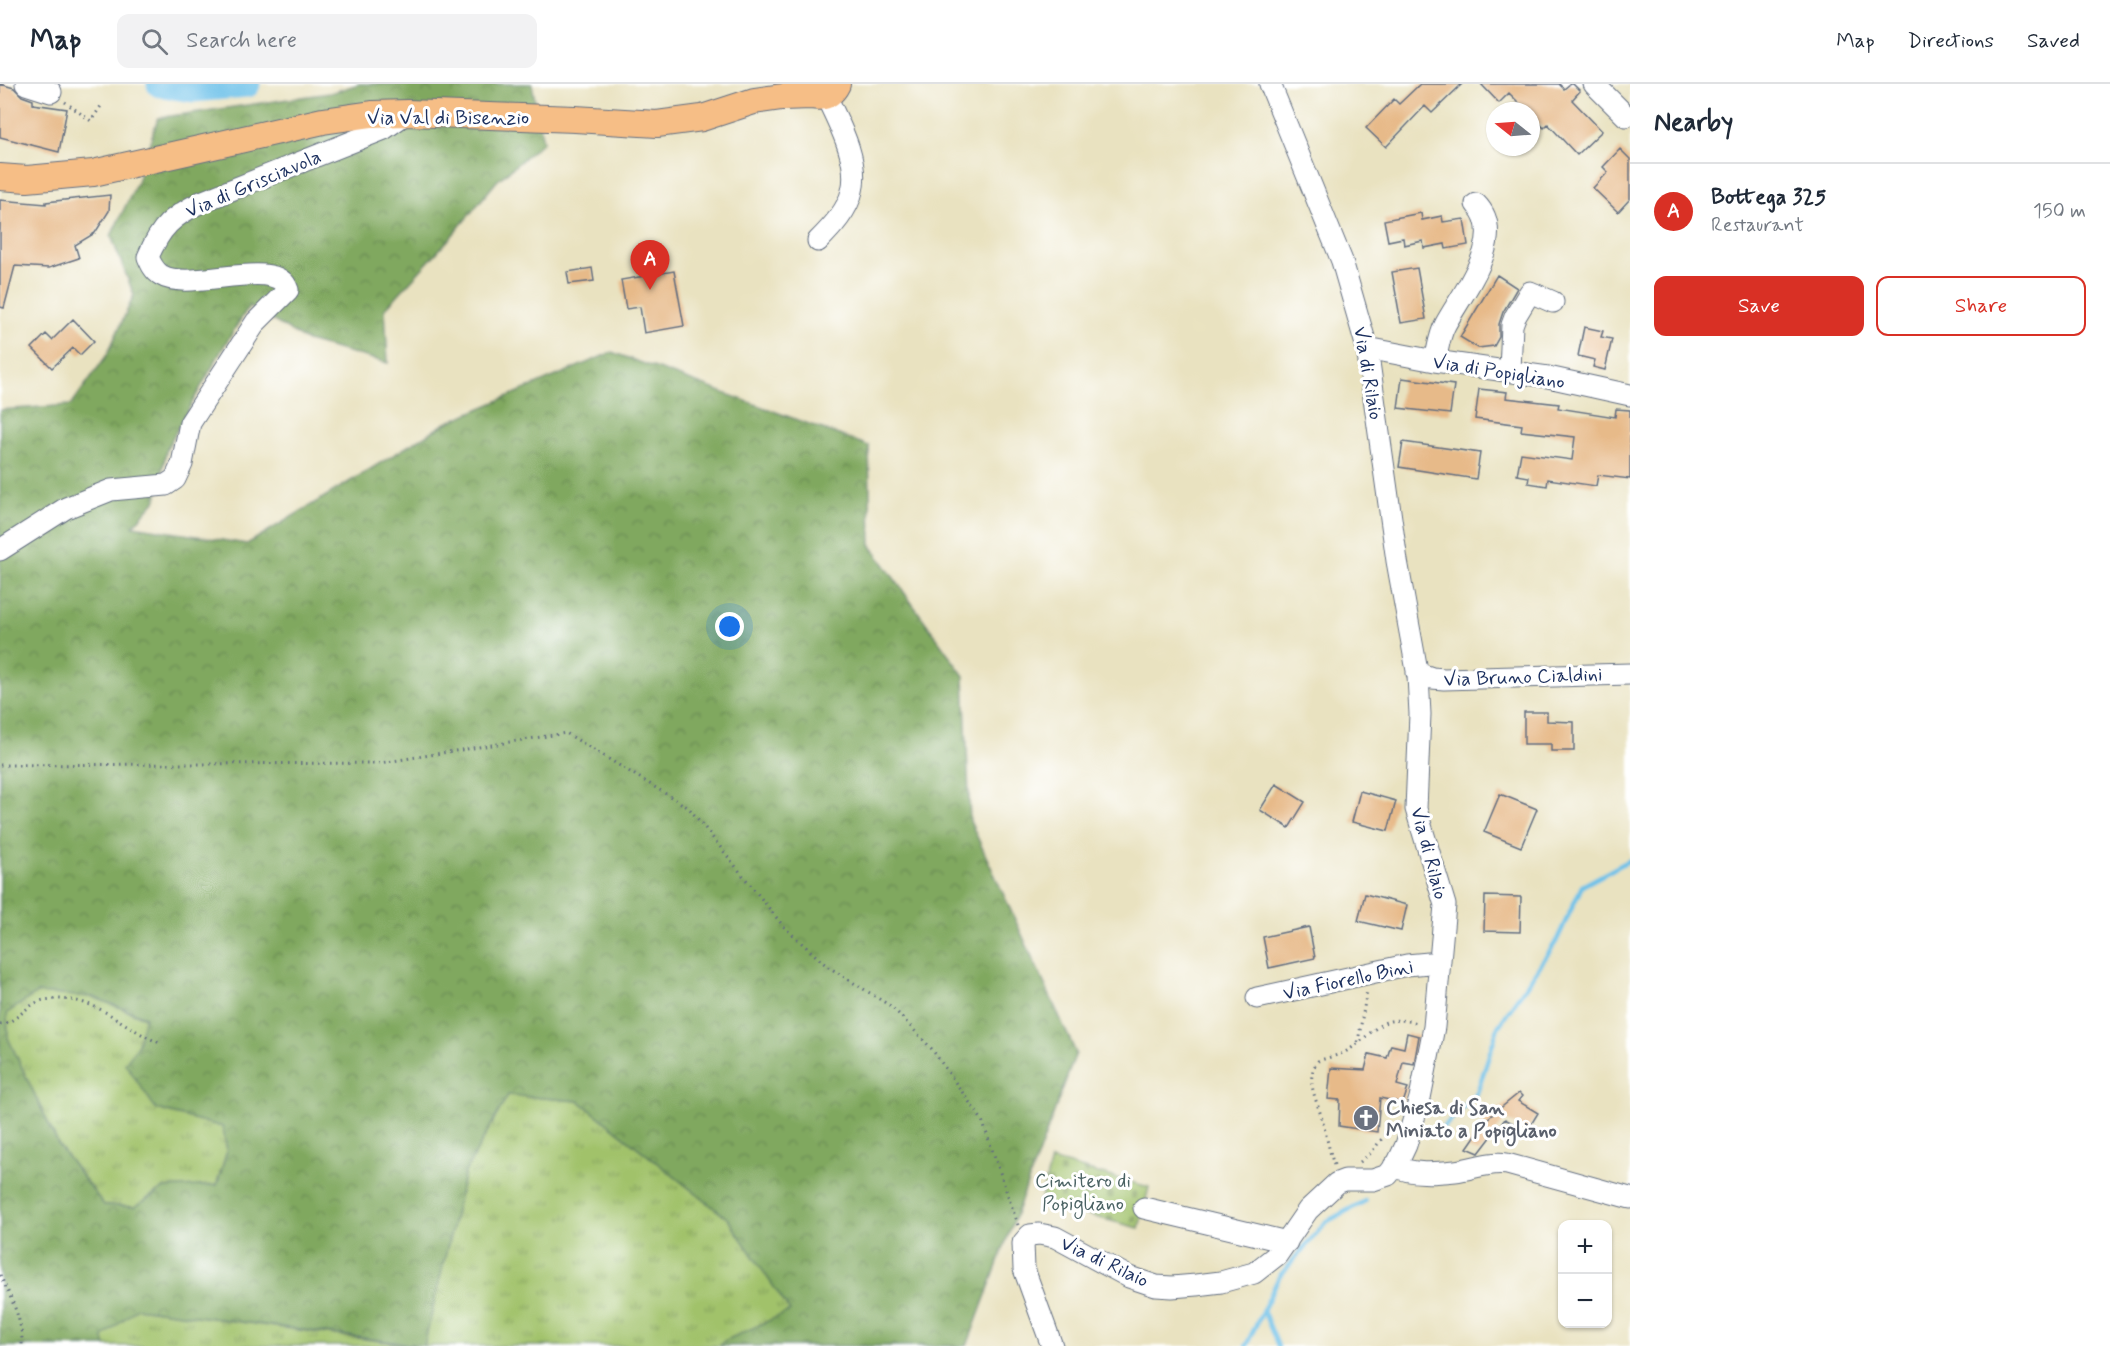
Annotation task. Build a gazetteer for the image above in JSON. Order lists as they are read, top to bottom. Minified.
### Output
{"streets":{"main road":["Via Val di Bisenzio"],"street":["Via di Grisciavola","Via di Popigliano","Via di Rilaio","Via Bruno Cialdini","Via Fiorello Bini"]},"crossings":[["Via Val di Bisenzio","Via di Grisciavola"],["Via di Popigliano","Via di Rilaio"],["Via di Rilaio","Via Bruno Cialdini"],["Via di Rilaio","Via Fiorello Bini"]],"parks":["Cimitero di Popigliano"],"places":{"church":["Chiesa di San Miniato a Popigliano"]},"north":"left","page":{"header":"Map","search":"Search here","nav":["Map","Directions","Saved"],"heading":"Nearby","list":[{"mark":"A","name":"Bottega 325","note":"Restaurant","value":"150 m"}],"pins":"A","buttons":["Save","Share"],"map_buttons":["+","−"]}}
